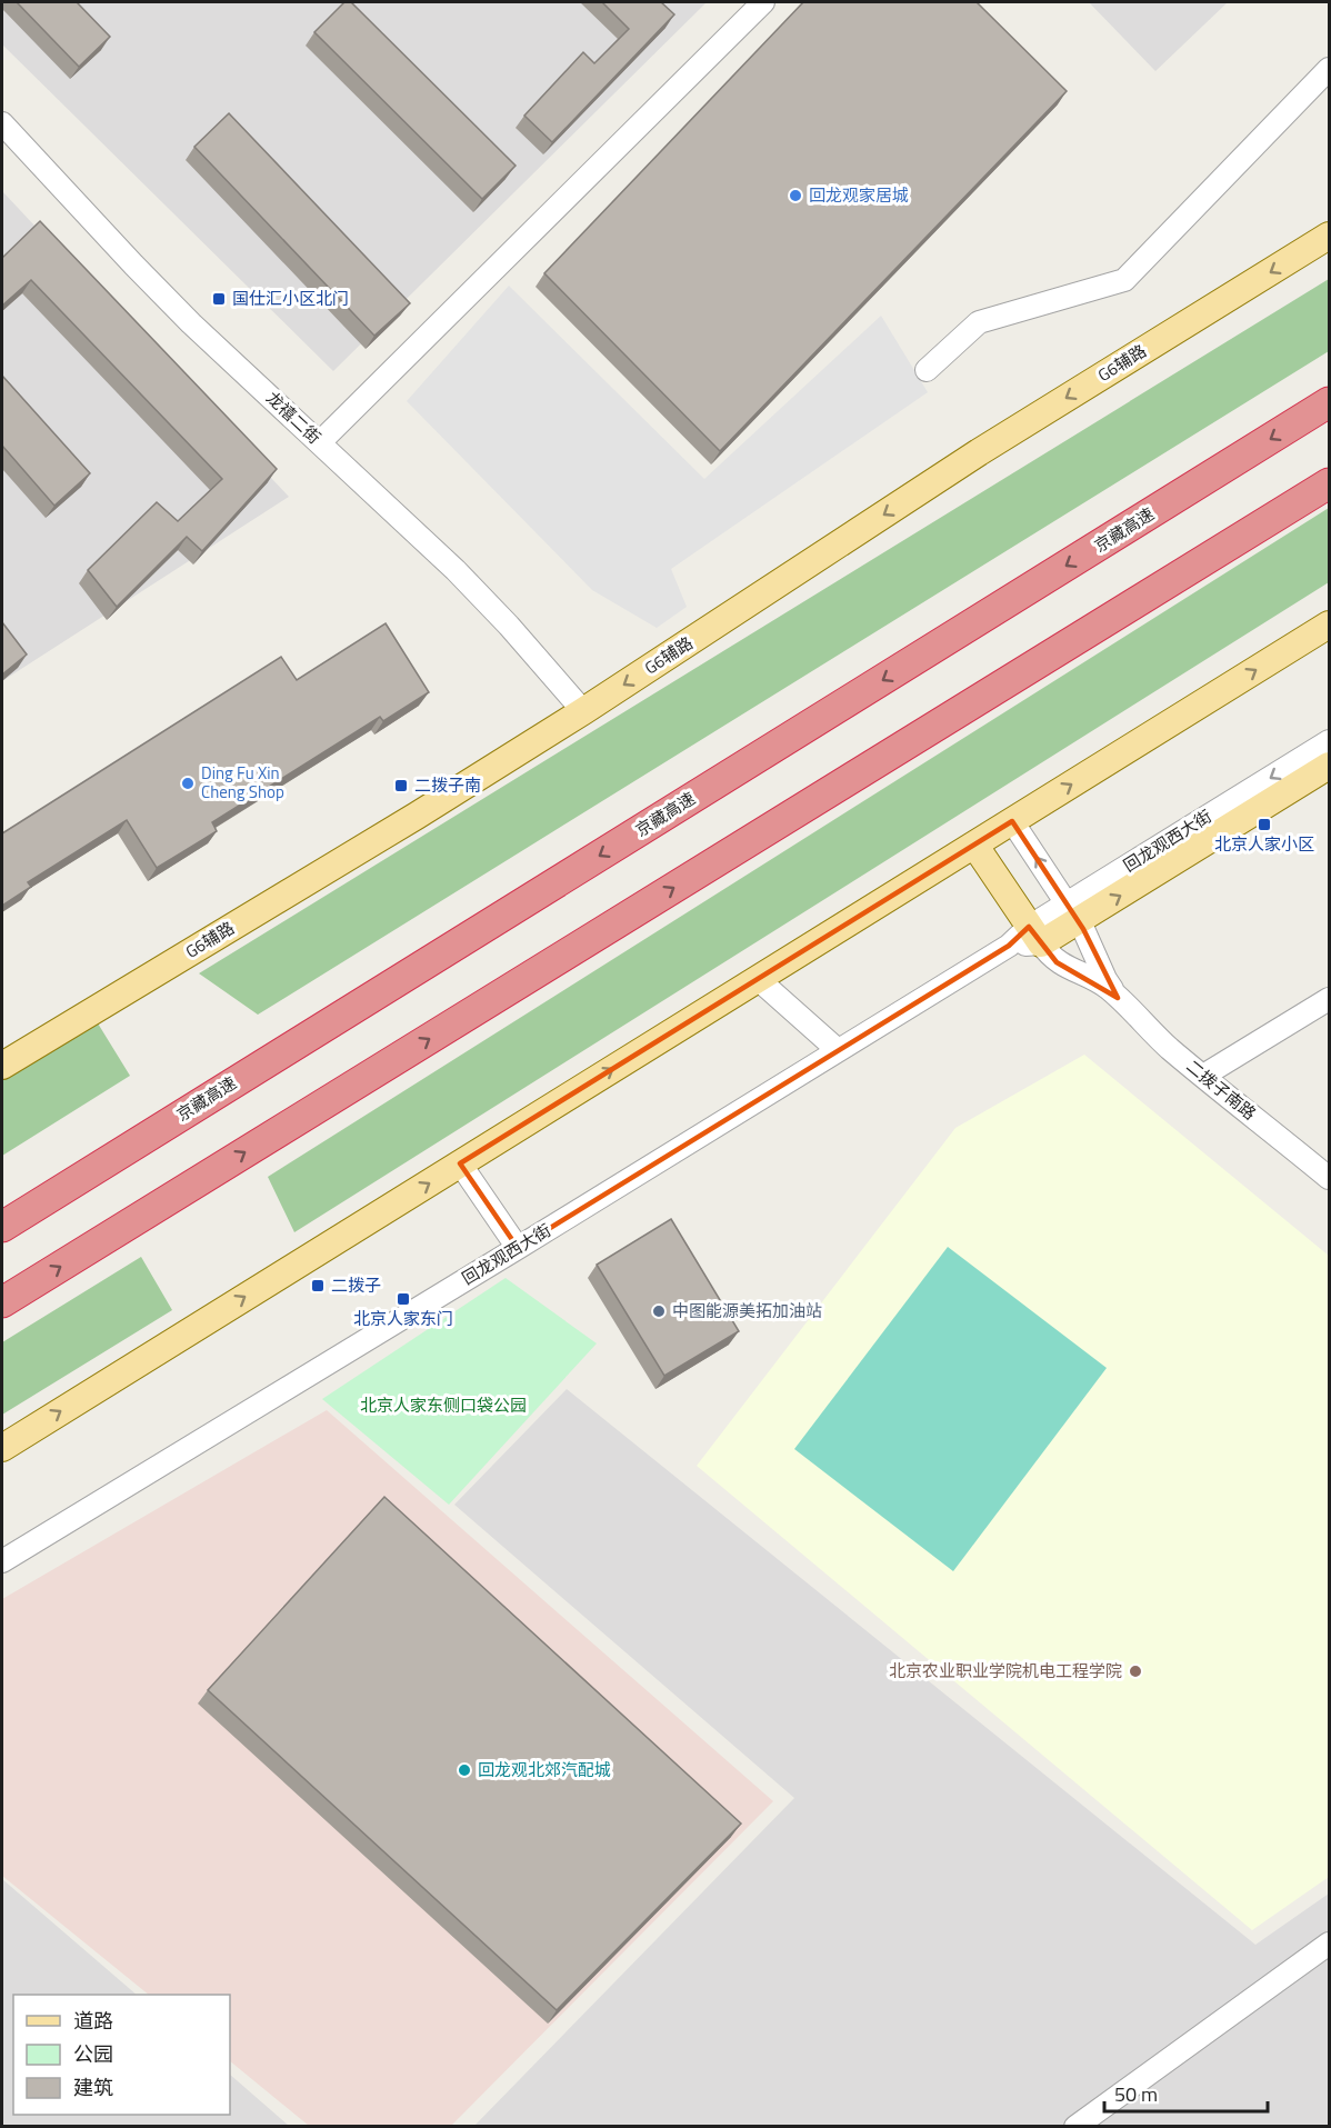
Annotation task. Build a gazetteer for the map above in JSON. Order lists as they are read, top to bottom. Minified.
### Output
{"streets":{"highway":["京藏高速"],"main road":["G6辅路","回龙观西大街","二拨子南路"],"street":["龙禧二街"]},"crossings":[["G6辅路","龙禧二街"],["回龙观西大街","二拨子南路"]],"one_way":["G6辅路"],"parks":["北京人家东侧口袋公园"],"places":{"other":["回龙观家居城","Ding Fu Xin Cheng Shop","中图能源美拓加油站","北京农业职业学院机电工程学院","回龙观北郊汽配城"],"transit":["国仕汇小区北门","二拨子南","北京人家小区","二拨子","北京人家东门"]},"legend":["道路","公园","建筑"],"scale_bar":"50 m"}
